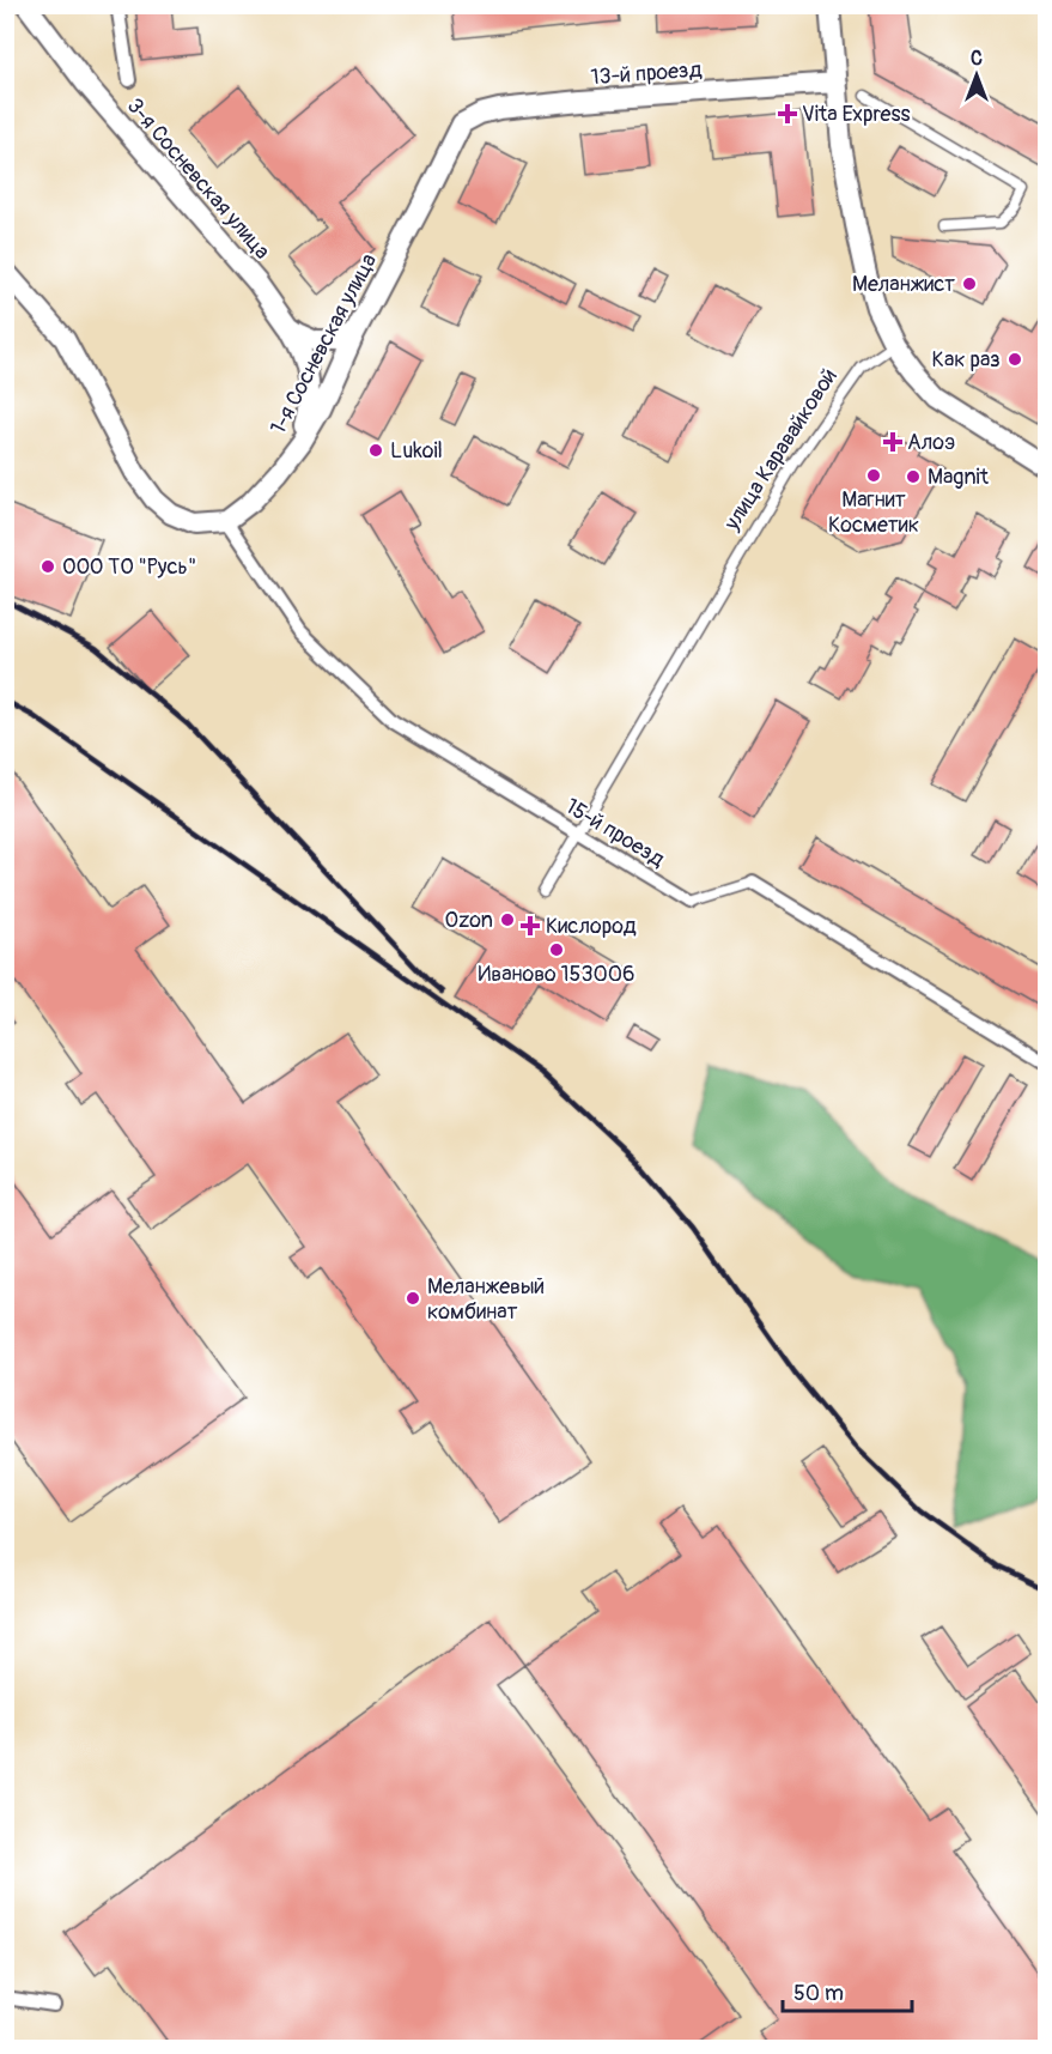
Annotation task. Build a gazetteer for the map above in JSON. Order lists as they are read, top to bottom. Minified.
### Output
{"streets":{"main road":["13-й проезд","3-я Сосневская улица","1-я Сосневская улица"],"street":["улица Каравайковой","15-й проезд"]},"crossings":[["13-й проезд","1-я Сосневская улица"],["3-я Сосневская улица","1-я Сосневская улица"],["1-я Сосневская улица","15-й проезд"],["улица Каравайковой","15-й проезд"]],"places":{"health":["Vita Express","Алоэ","Кислород"],"other":["Меланжист","Как раз","Lukoil","Магнит Косметик","Magnit","ООО ТО \"Русь\"","Ozon","Иваново 153006","Меланжевый комбинат"]},"scale_bar":"50 m","north":"top"}
